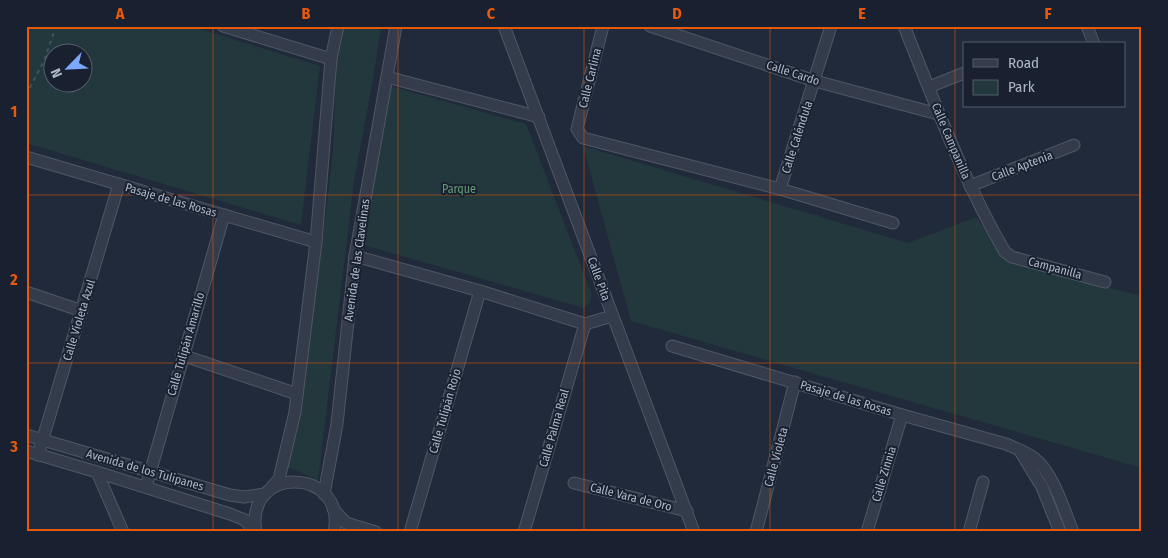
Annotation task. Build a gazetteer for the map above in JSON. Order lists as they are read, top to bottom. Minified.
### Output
{"streets":{"street":["Calle Cardo","Calle Carlina","Calle Caléndula","Calle Campanilla","Calle Aptenia","Pasaje de las Rosas","Avenida de las Clavelinas","Campanilla","Calle Pita","Calle Violeta Azul","Calle Tulipán Amarillo","Calle Tulipán Rojo","Calle Palma Real","Calle Violeta","Avenida de los Tulipanes","Calle Zinnia","Calle Vara de Oro"]},"crossings":[["Calle Cardo","Calle Caléndula"],["Calle Cardo","Calle Campanilla"],["Calle Carlina","Calle Caléndula"],["Calle Campanilla","Calle Aptenia"],["Calle Campanilla","Campanilla"],["Pasaje de las Rosas","Calle Violeta Azul"],["Pasaje de las Rosas","Calle Tulipán Amarillo"],["Pasaje de las Rosas","Calle Violeta"],["Pasaje de las Rosas","Calle Zinnia"],["Avenida de las Clavelinas","Avenida de los Tulipanes"],["Calle Pita","Calle Vara de Oro"],["Calle Violeta Azul","Avenida de los Tulipanes"],["Calle Tulipán Amarillo","Avenida de los Tulipanes"]],"parks":["Parque"],"legend":["Road","Park"],"north":"bottom left","grid":{"columns":["A","B","C","D","E","F"],"rows":["1","2","3"]}}
